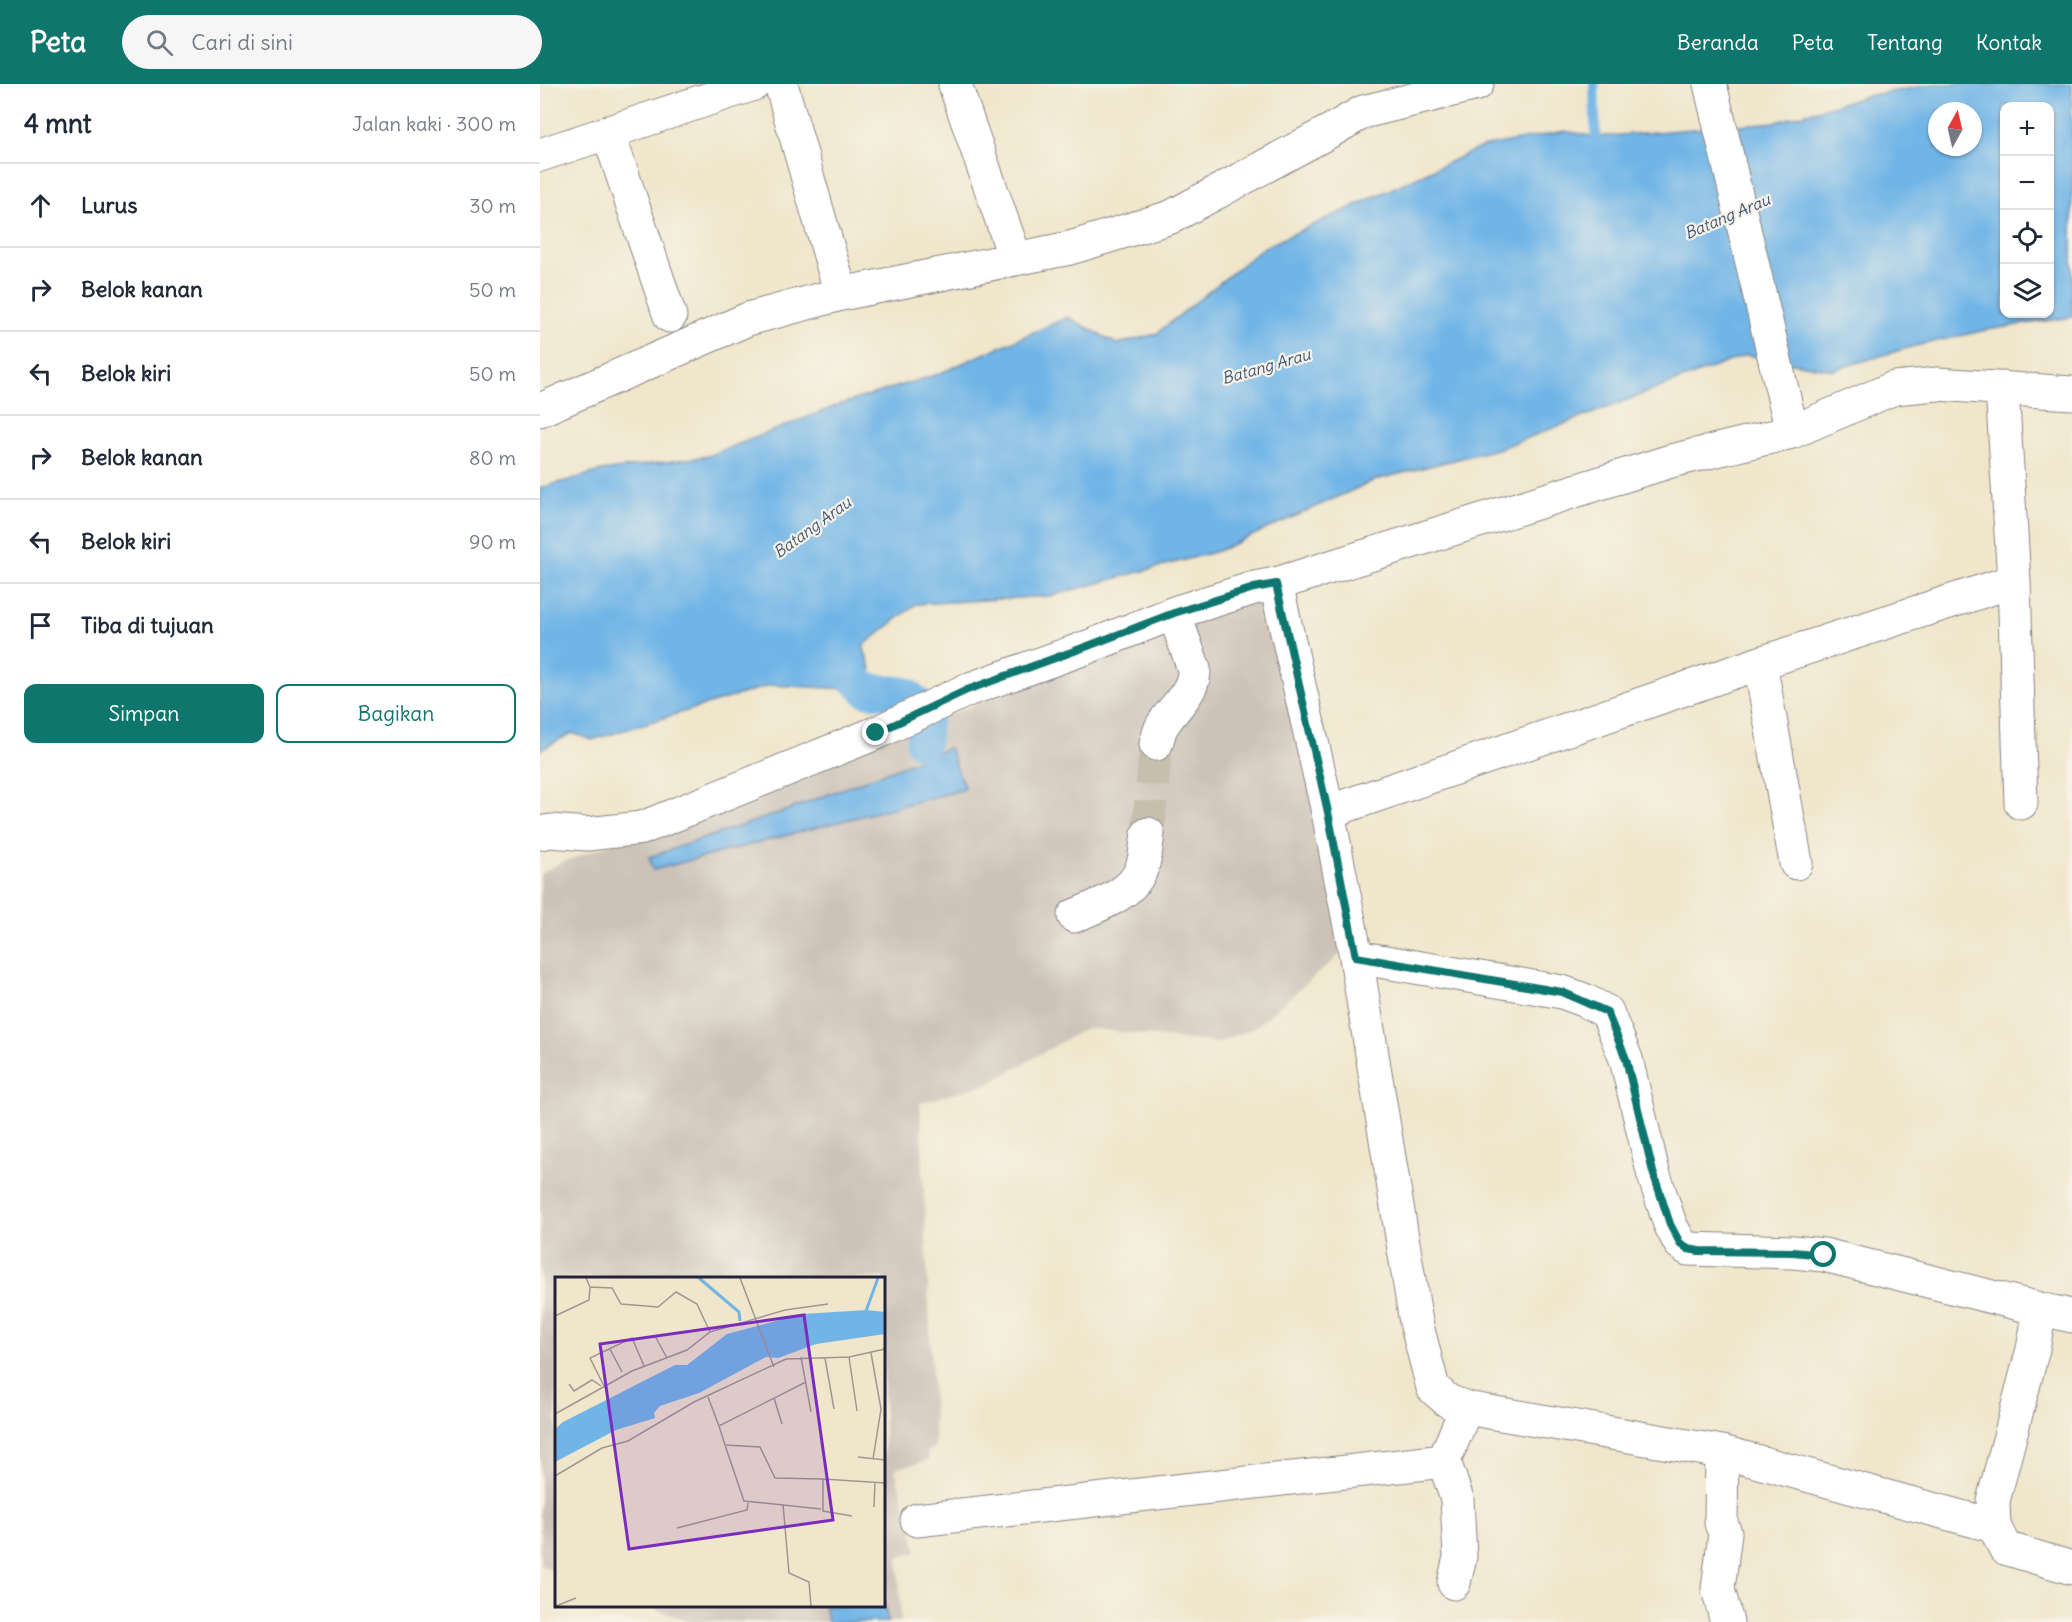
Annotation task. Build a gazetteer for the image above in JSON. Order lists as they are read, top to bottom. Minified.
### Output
{"water":["Batang Arau"],"north":"top","page":{"header":"Peta","search":"Cari di sini","nav":["Beranda","Peta","Tentang","Kontak"],"heading":["4 mnt","Jalan kaki · 300 m"],"map_buttons":["+","−"],"list":[["Lurus","30 m"],["Belok kanan","50 m"],["Belok kiri","50 m"],["Belok kanan","80 m"],["Belok kiri","90 m"],"Tiba di tujuan"],"buttons":["Simpan","Bagikan"]}}
